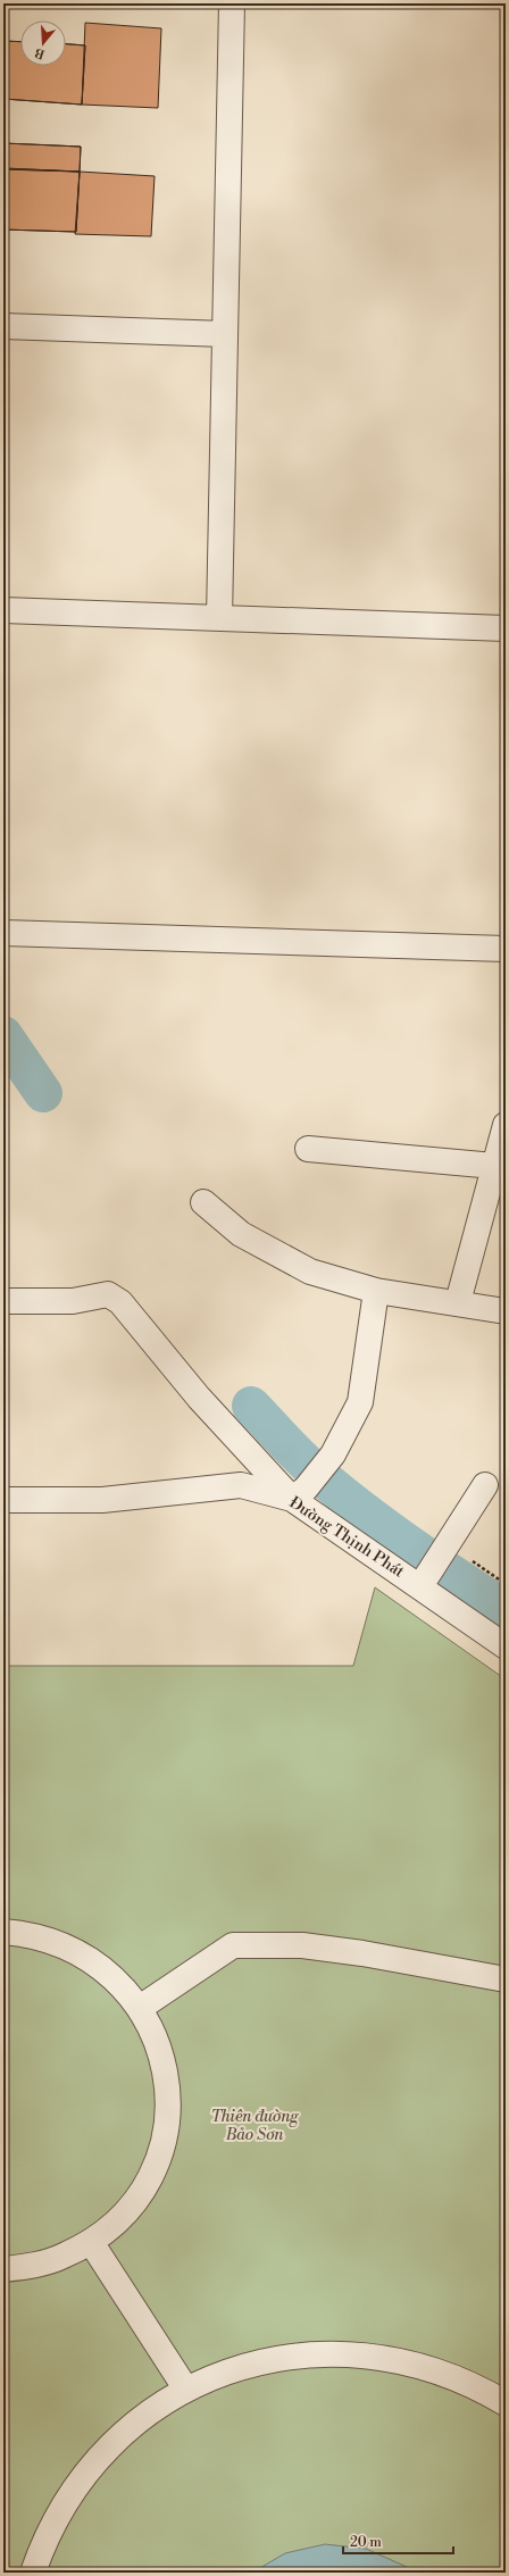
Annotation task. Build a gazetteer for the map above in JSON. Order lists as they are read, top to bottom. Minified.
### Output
{"streets":{"street":["Đường Thịnh Phát"]},"parks":["Thiên đường Bảo Sơn"],"scale_bar":"20 m","north":"bottom"}
